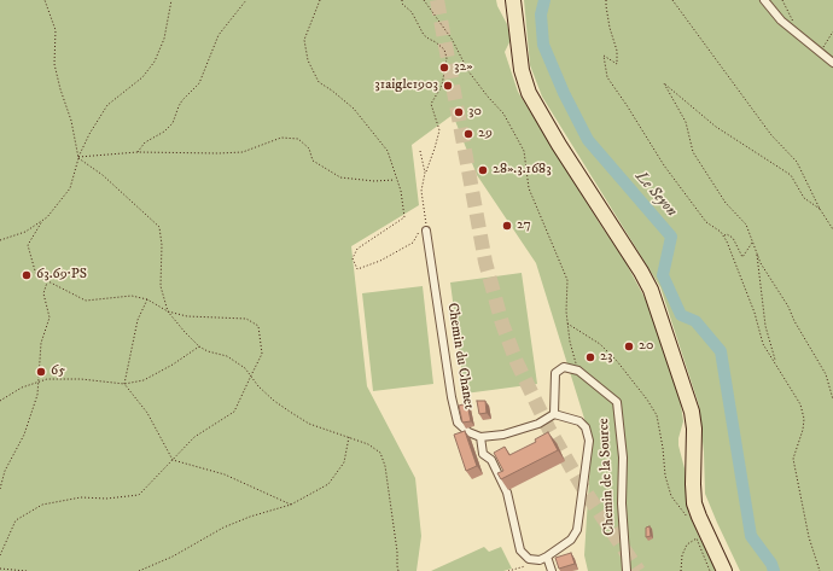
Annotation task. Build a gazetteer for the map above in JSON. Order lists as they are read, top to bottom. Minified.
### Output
{"streets":{"street":["Chemin du Chanet","Chemin de la Source"]},"water":["Le Seyon"],"places":["32»","31aigle1903","30","29","28».3.1683","27","63.69·PS","20","23","65"]}
